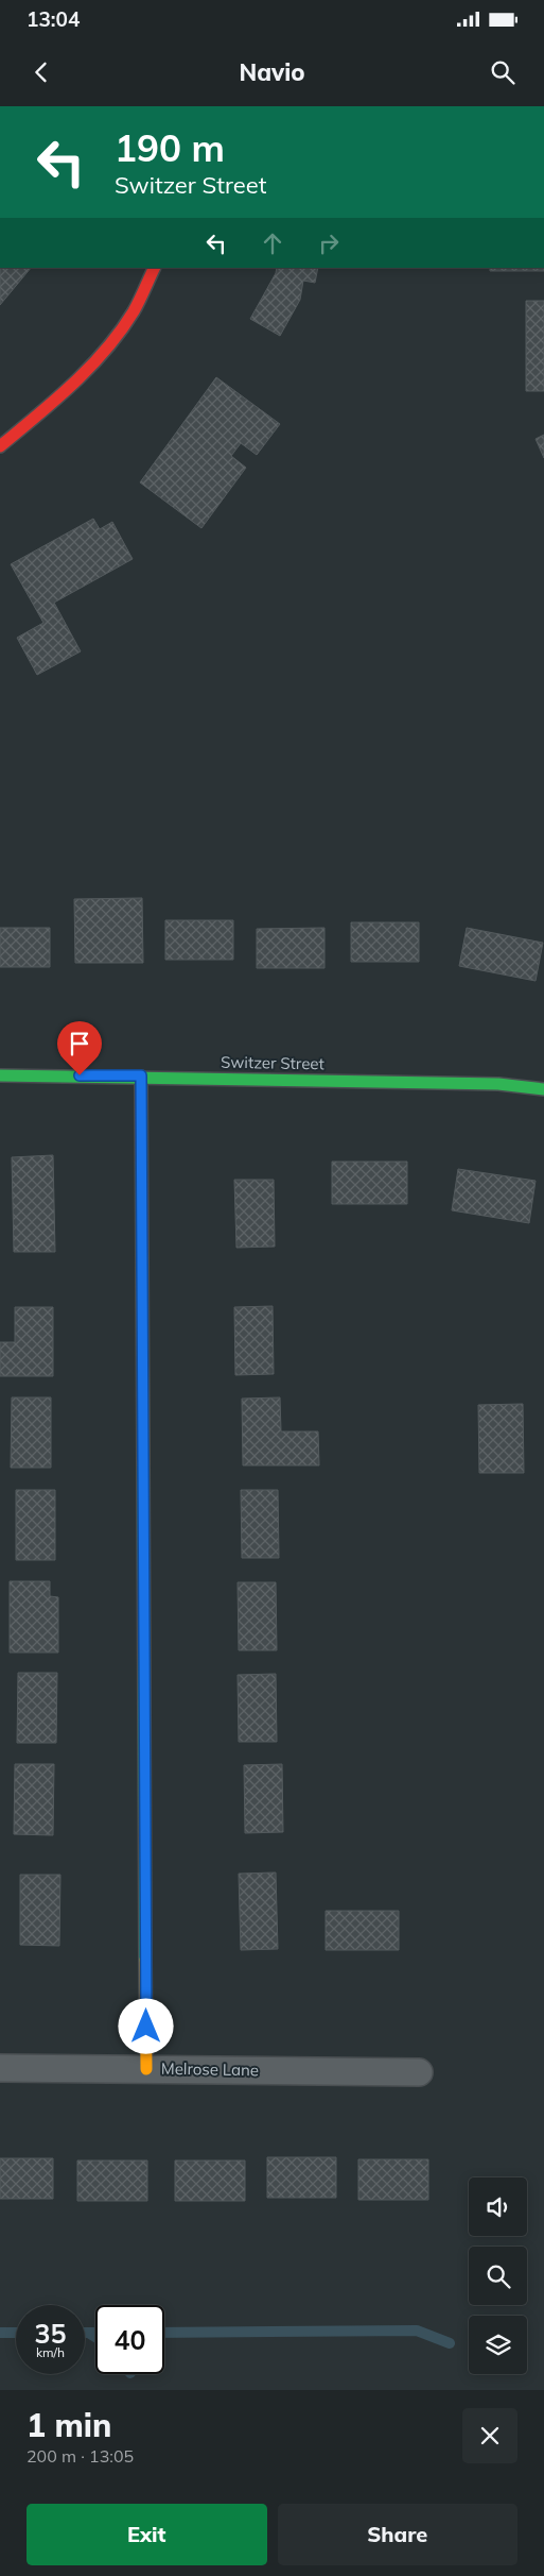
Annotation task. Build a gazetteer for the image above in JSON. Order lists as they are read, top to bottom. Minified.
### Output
{"streets":{"street":["Switzer Street","Melrose Lane"]},"page":{"status":"13:04","header":"Navio","turn":["190 m","Switzer Street"],"speed":"35 km/h","limit":"40","heading":["1 min","200 m · 13:05"],"buttons":["Exit","Share"]}}
